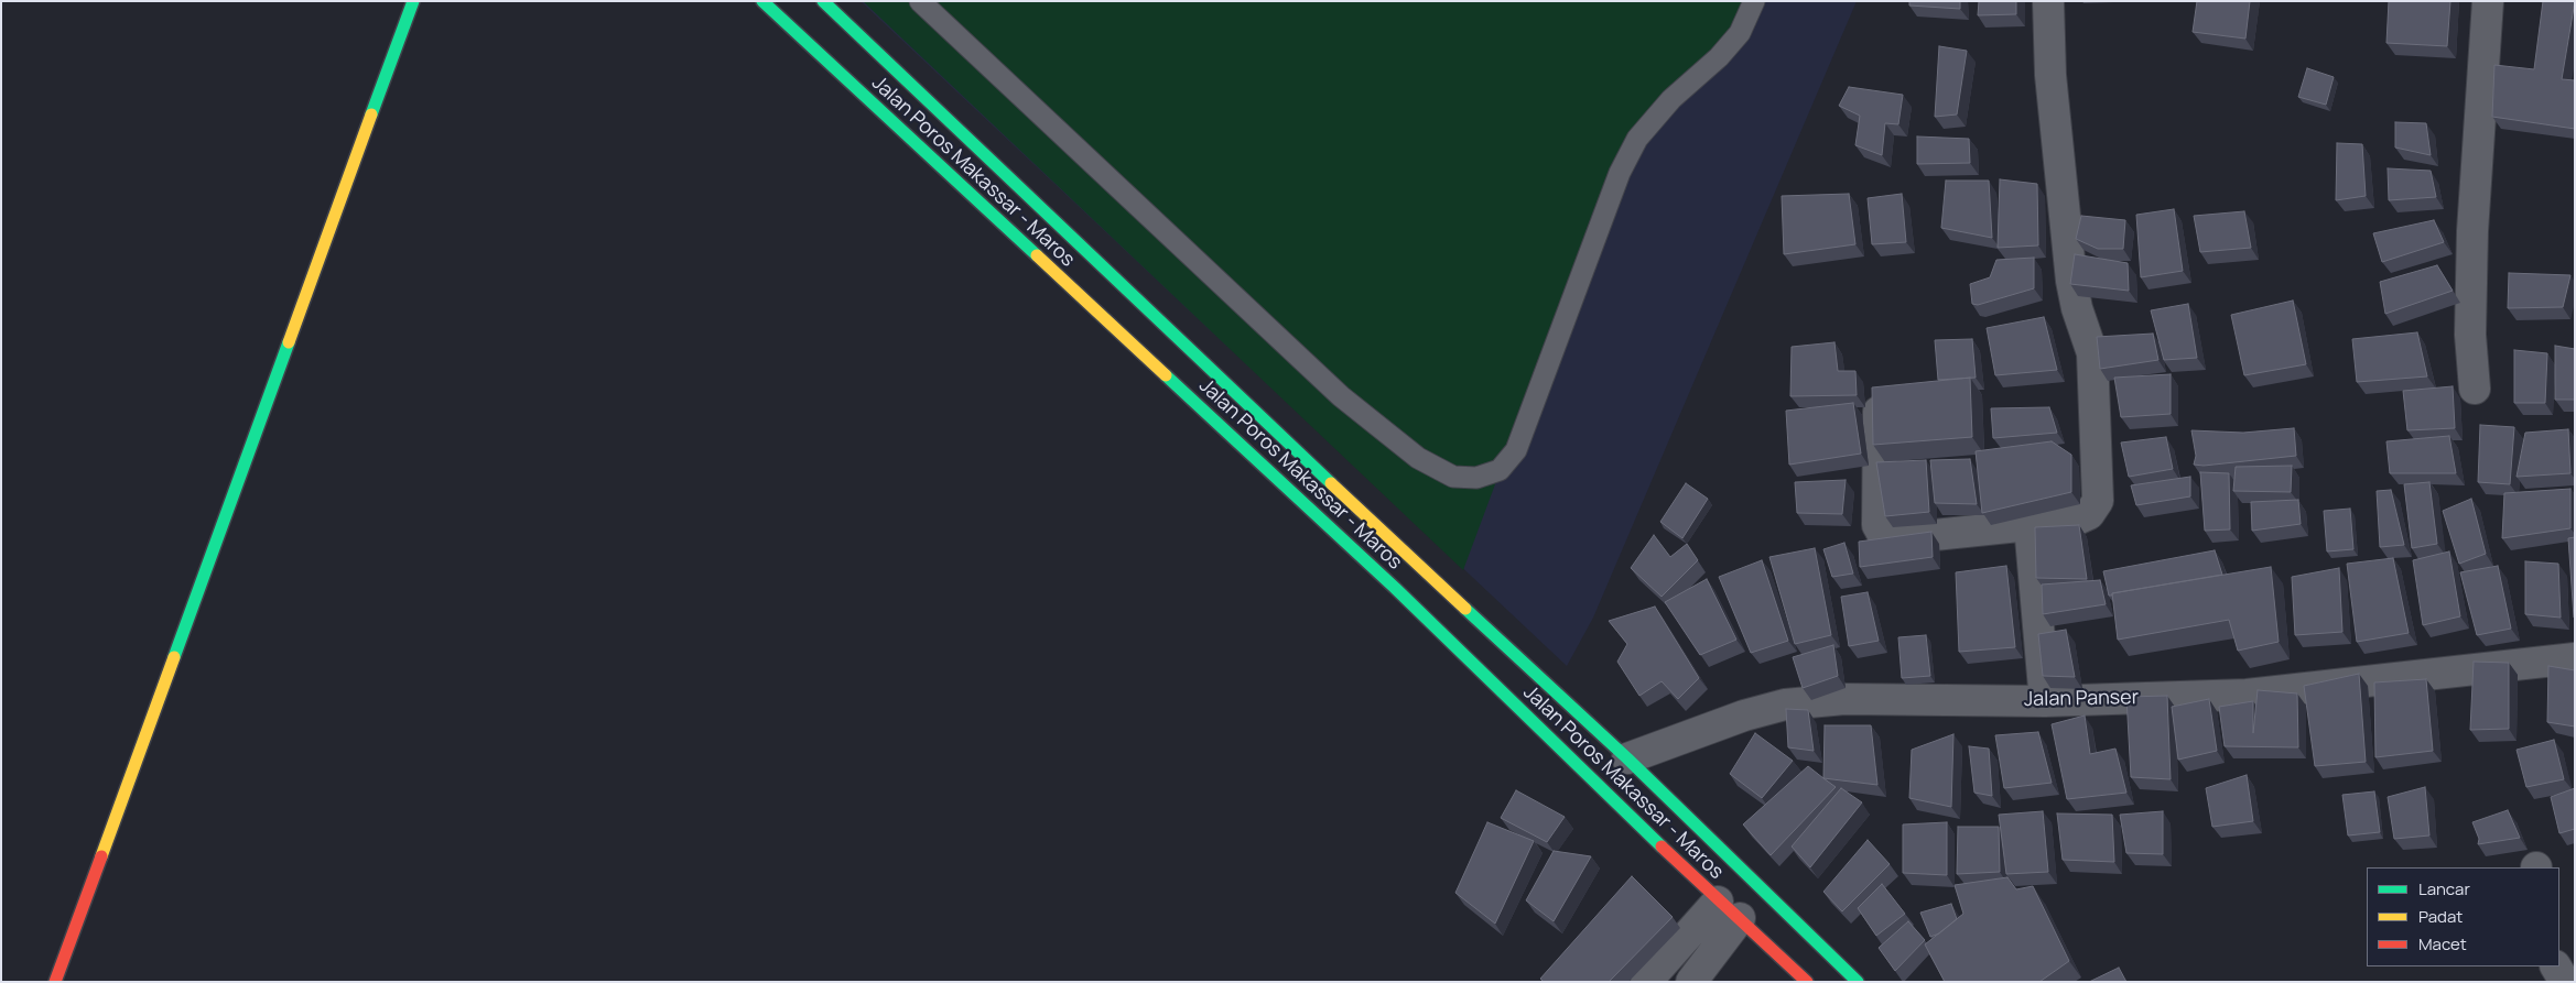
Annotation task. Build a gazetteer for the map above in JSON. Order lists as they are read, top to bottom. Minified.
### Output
{"streets":{"main road":["Jalan Poros Makassar - Maros"],"street":["Jalan Panser"]},"crossings":[["Jalan Poros Makassar - Maros","Jalan Panser"]],"legend":["Lancar","Padat","Macet"]}
